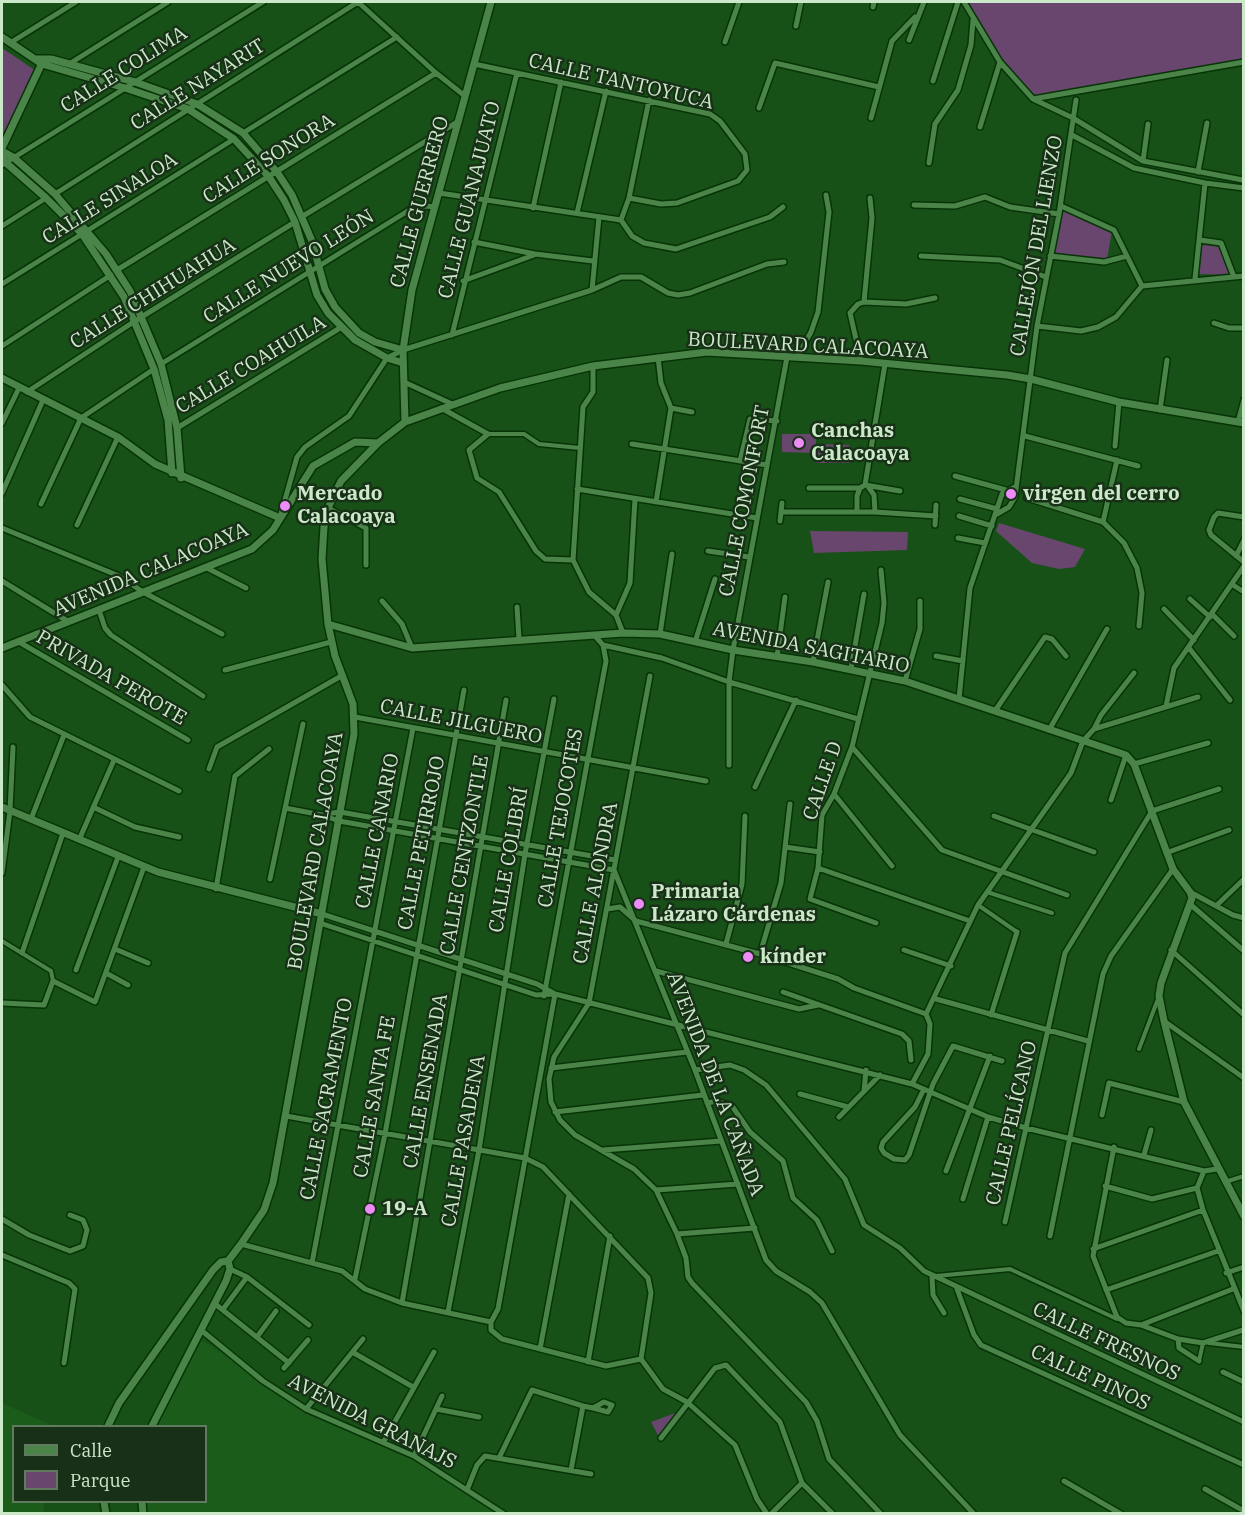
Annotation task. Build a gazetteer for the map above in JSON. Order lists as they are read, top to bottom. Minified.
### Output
{"streets":{"street":["CALLE COLIMA","CALLE TANTOYUCA","CALLE NAYARIT","CALLE SONORA","CALLE SINALOA","CALLE GUANAJUATO","CALLE GUERRERO","CALLEJÓN DEL LIENZO","CALLE NUEVO LEÓN","CALLE CHIHUAHUA","BOULEVARD CALACOAYA","CALLE COAHUILA","CALLE COMONFORT","AVENIDA CALACOAYA","AVENIDA SAGITARIO","PRIVADA PEROTE","CALLE JILGUERO","CALLE D","CALLE TEJOCOTES","CALLE CANARIO","CALLE PETIRROJO","CALLE CENTZONTLE","CALLE COLIBRÍ","CALLE ALONDRA","CALLE ENSENADA","AVENIDA DE LA CAÑADA","CALLE SANTA FE","CALLE SACRAMENTO","CALLE PELÍCANO","CALLE PASADENA","CALLE FRESNOS","CALLE PINOS","AVENIDA GRANAJS"]},"crossings":[["CALLE TANTOYUCA","CALLE GUANAJUATO"],["CALLE TANTOYUCA","CALLE GUERRERO"],["CALLE GUERRERO","CALLE NUEVO LEÓN"],["CALLE GUERRERO","BOULEVARD CALACOAYA"],["CALLEJÓN DEL LIENZO","BOULEVARD CALACOAYA"],["BOULEVARD CALACOAYA","CALLE COMONFORT"],["BOULEVARD CALACOAYA","AVENIDA CALACOAYA"],["BOULEVARD CALACOAYA","AVENIDA SAGITARIO"],["BOULEVARD CALACOAYA","CALLE JILGUERO"],["CALLE COMONFORT","AVENIDA SAGITARIO"],["AVENIDA CALACOAYA","PRIVADA PEROTE"],["AVENIDA SAGITARIO","CALLE D"],["CALLE JILGUERO","CALLE TEJOCOTES"],["CALLE JILGUERO","CALLE CANARIO"],["CALLE JILGUERO","CALLE PETIRROJO"],["CALLE JILGUERO","CALLE CENTZONTLE"],["CALLE JILGUERO","CALLE COLIBRÍ"],["CALLE JILGUERO","CALLE ALONDRA"],["CALLE CANARIO","CALLE SACRAMENTO"],["CALLE PETIRROJO","CALLE SANTA FE"],["CALLE CENTZONTLE","CALLE ENSENADA"],["CALLE COLIBRÍ","CALLE PASADENA"],["CALLE ALONDRA","AVENIDA DE LA CAÑADA"],["AVENIDA DE LA CAÑADA","CALLE FRESNOS"],["CALLE FRESNOS","CALLE PINOS"]],"places":["Canchas Calacoaya","virgen del cerro","Mercado Calacoaya","Primaria Lázaro Cárdenas","kínder","19-A"],"legend":["Calle","Parque"]}
